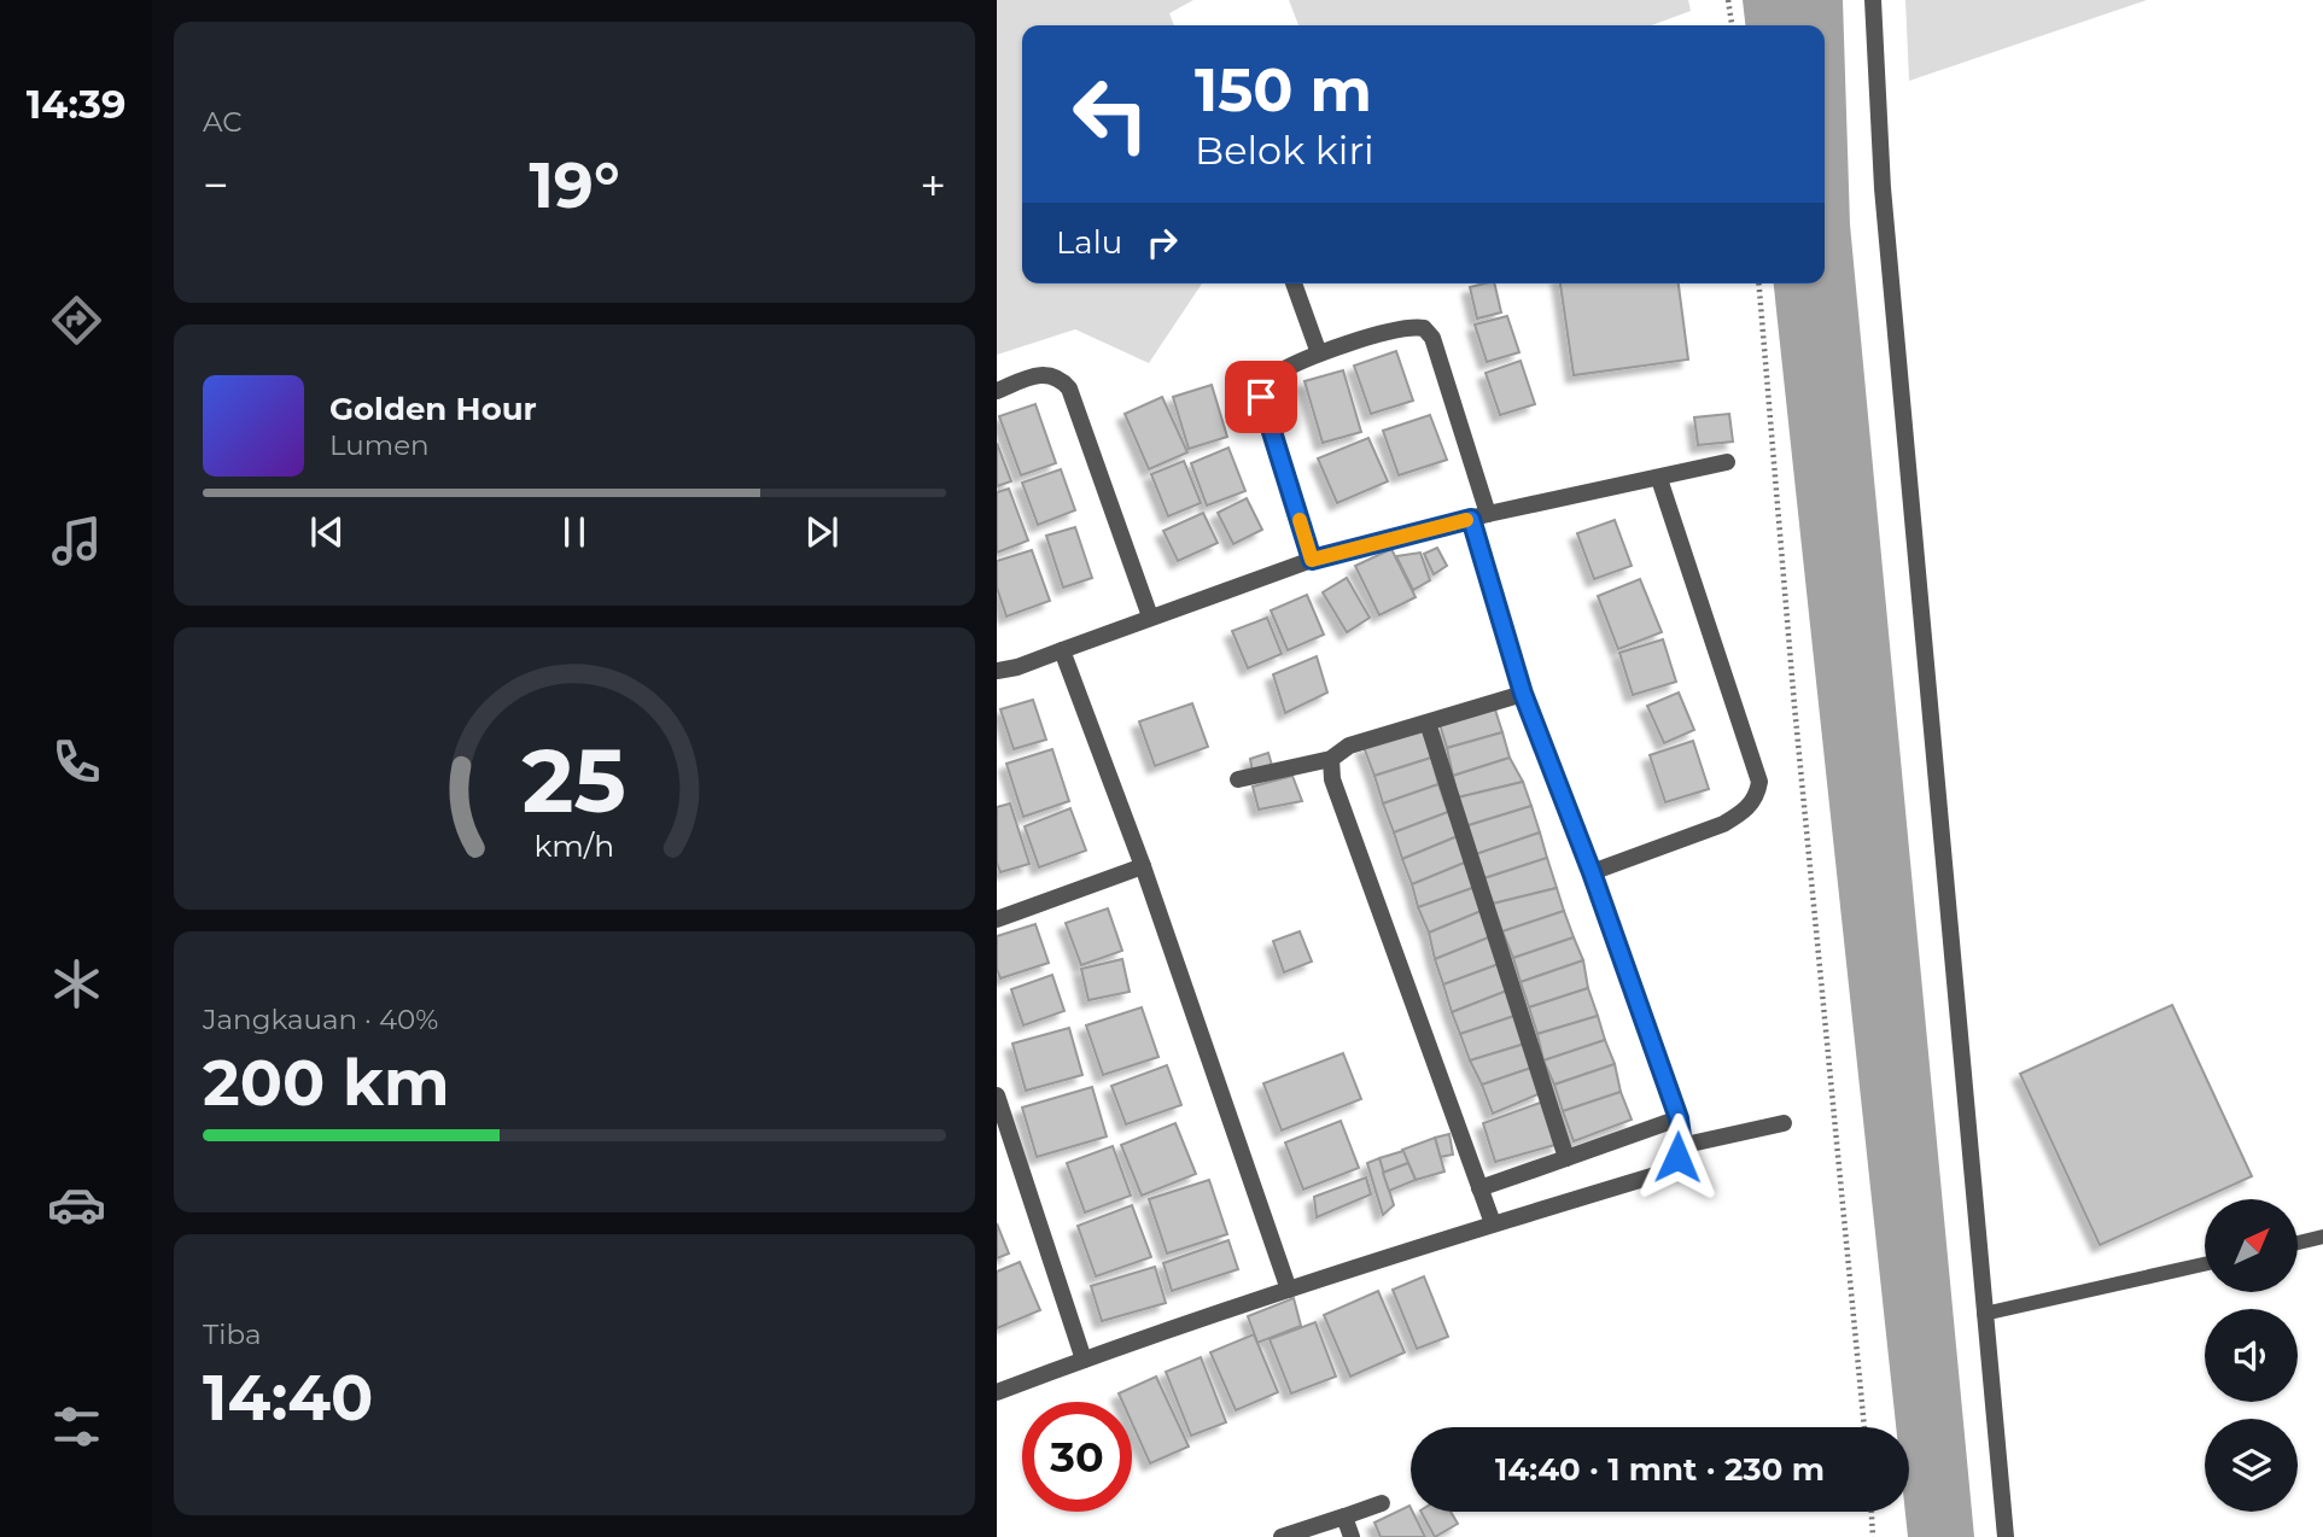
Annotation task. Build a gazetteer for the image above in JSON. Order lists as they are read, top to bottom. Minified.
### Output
{"north":"top right","page":{"tabs":"14:39","tile":["AC",["Jangkauan · 40%","200 km"],["Tiba","14:40"]],"turn":["150 m","Belok kiri"],"heat":["−","19°","+"],"then":"Lalu","song":["Golden Hour","Lumen"],"limit":"30","trip":"14:40 · 1 mnt · 230 m","gauge":["25","km/h"]}}
